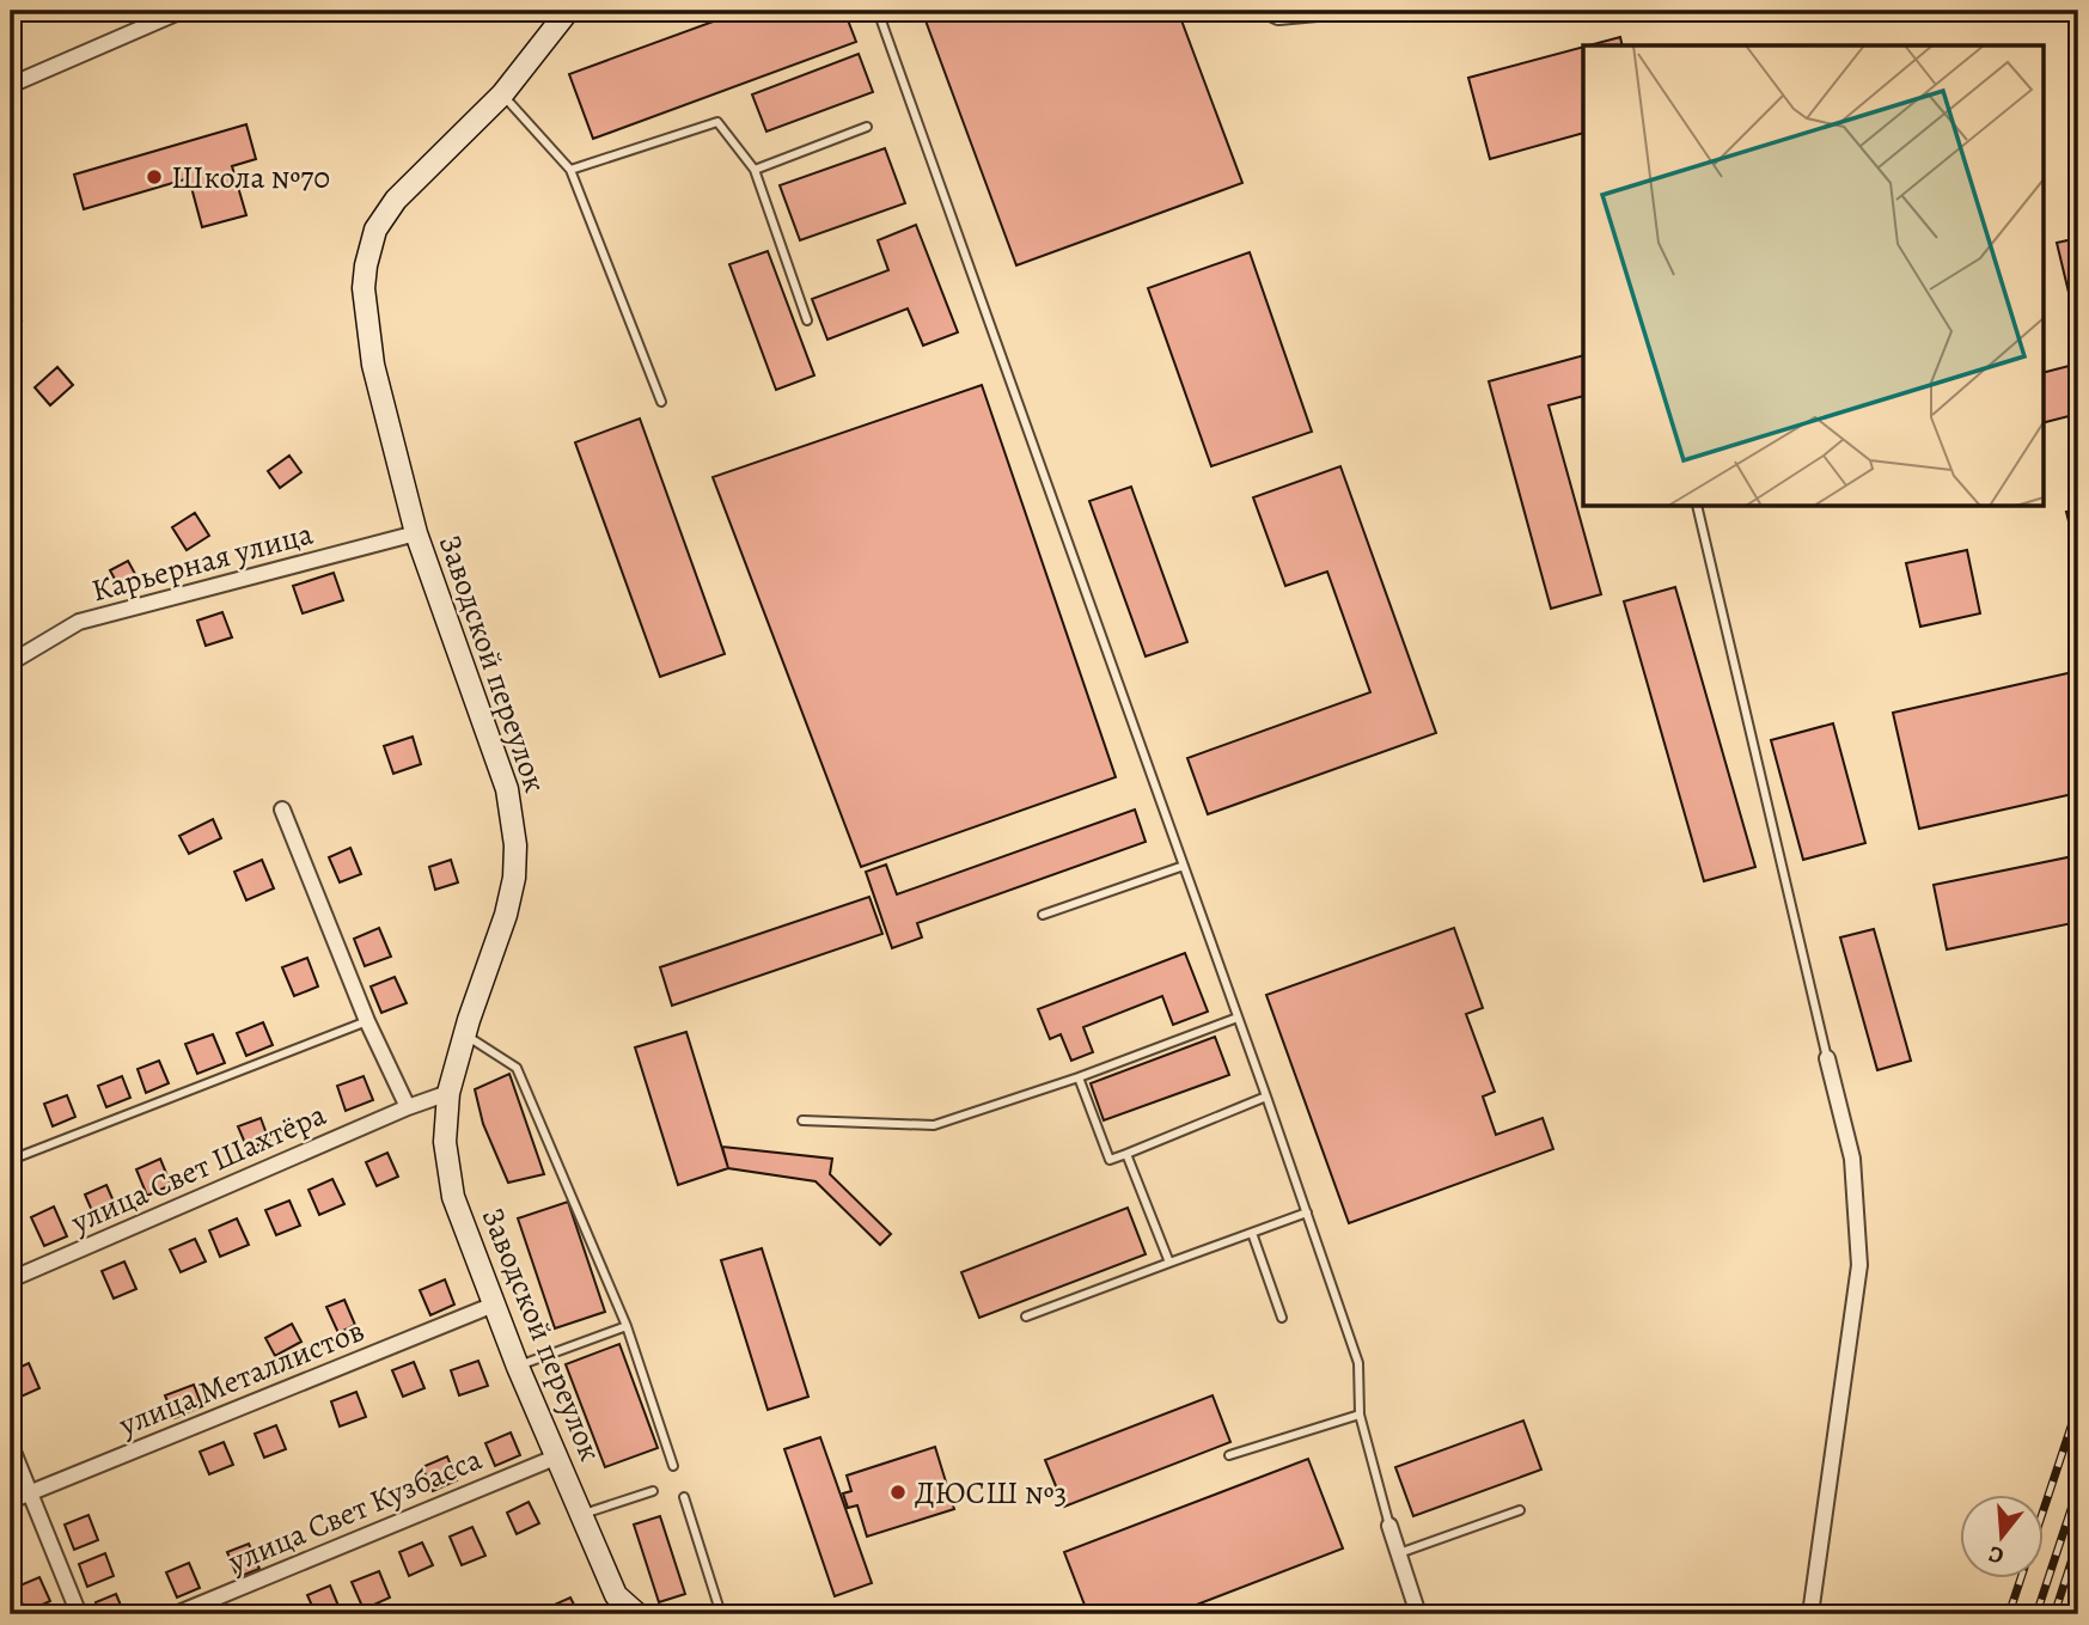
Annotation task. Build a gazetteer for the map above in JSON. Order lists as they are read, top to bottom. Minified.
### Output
{"streets":{"main road":["Заводской переулок"],"street":["Карьерная улица","улица Свет Шахтёра","улица Металлистов","улица Свет Кузбасса"]},"crossings":[["Карьерная улица","Заводской переулок"],["Заводской переулок","улица Свет Шахтёра"],["Заводской переулок","улица Металлистов"],["Заводской переулок","улица Свет Кузбасса"]],"places":["Школа №70","ДЮСШ №3"],"north":"bottom"}
